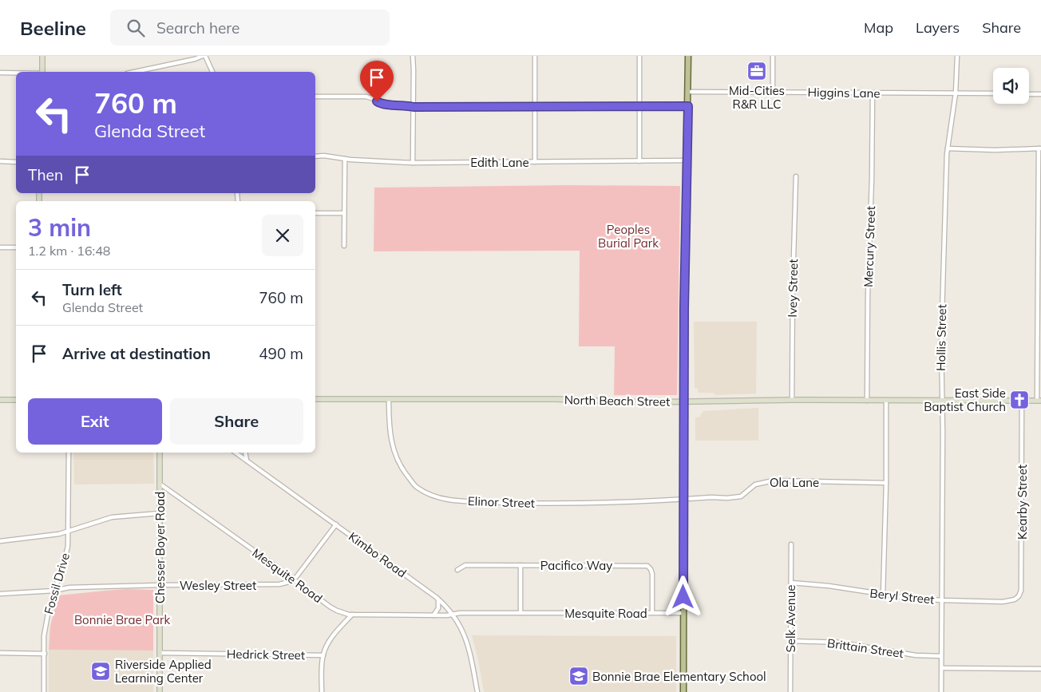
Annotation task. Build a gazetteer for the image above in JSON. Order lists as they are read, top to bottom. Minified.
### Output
{"streets":{"main road":["North Beach Street","Chesser Boyer Road"],"street":["Higgins Lane","Edith Lane","Mercury Street","Ivey Street","Hollis Street","Ola Lane","Elinor Street","Kearby Street","Kimbo Road","Pacifico Way","Mesquite Road","Fossil Drive","Wesley Street","Beryl Street","Selk Avenue","Brittain Street","Hedrick Street"]},"crossings":[["Higgins Lane","Mercury Street"],["Higgins Lane","Hollis Street"],["Mercury Street","North Beach Street"],["Ivey Street","North Beach Street"],["Hollis Street","North Beach Street"],["Hollis Street","Beryl Street"],["Hollis Street","Brittain Street"],["North Beach Street","Elinor Street"],["North Beach Street","Kearby Street"],["Ola Lane","Elinor Street"],["Kearby Street","Beryl Street"],["Chesser Boyer Road","Mesquite Road"],["Chesser Boyer Road","Wesley Street"],["Chesser Boyer Road","Hedrick Street"],["Kimbo Road","Mesquite Road"],["Pacifico Way","Mesquite Road"],["Mesquite Road","Wesley Street"],["Fossil Drive","Wesley Street"],["Beryl Street","Selk Avenue"],["Selk Avenue","Brittain Street"]],"parks":["Peoples Burial Park","Bonnie Brae Park"],"places":{"office":["Mid-Cities R&R LLC"],"church":["East Side Baptist Church"],"school or university":["Riverside Applied Learning Center","Bonnie Brae Elementary School"]},"page":{"header":"Beeline","search":"Search here","nav":["Map","Layers","Share"],"turn":["760 m","Glenda Street"],"then":"Then","heading":["3 min","1.2 km · 16:48"],"list":[{"name":"Turn left","note":"Glenda Street","value":"760 m"},{"name":"Arrive at destination","value":"490 m"}],"buttons":["Exit","Share"]}}
